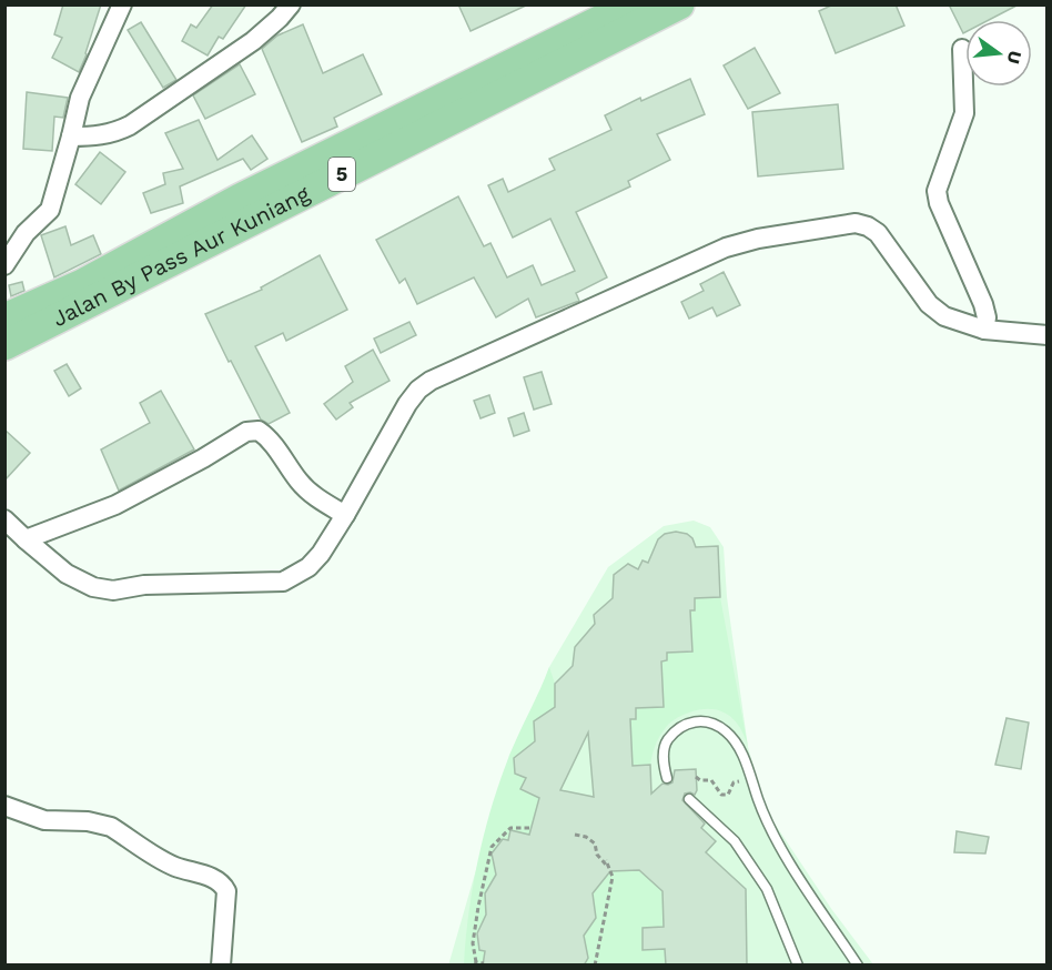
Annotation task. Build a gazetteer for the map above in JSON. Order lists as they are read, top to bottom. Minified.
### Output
{"streets":{"highway":["5","Jalan By Pass Aur Kuniang"]},"north":"right"}
